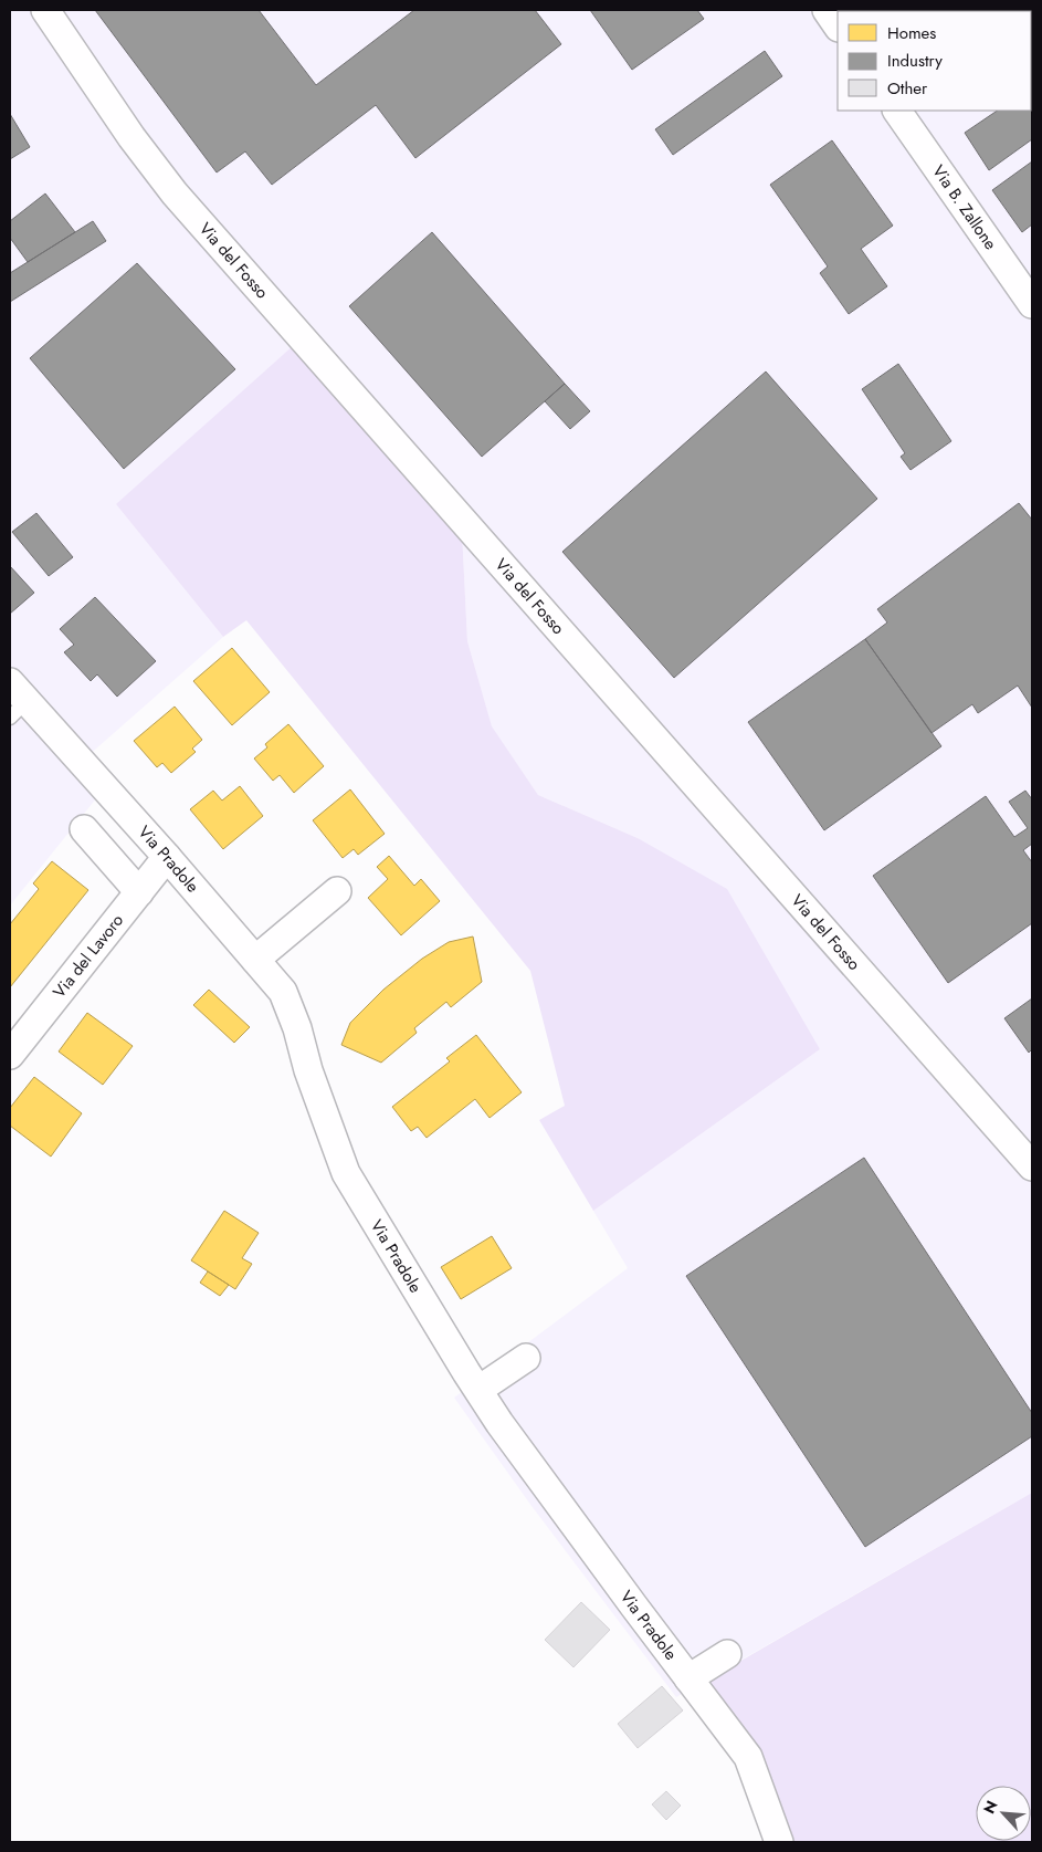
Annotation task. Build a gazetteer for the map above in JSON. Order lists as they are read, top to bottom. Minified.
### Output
{"streets":{"street":["Via B. Zallone","Via del Fosso","Via Pradole","Via del Lavoro"]},"crossings":[["Via Pradole","Via del Lavoro"]],"legend":["Homes","Industry","Other"],"north":"top left"}
